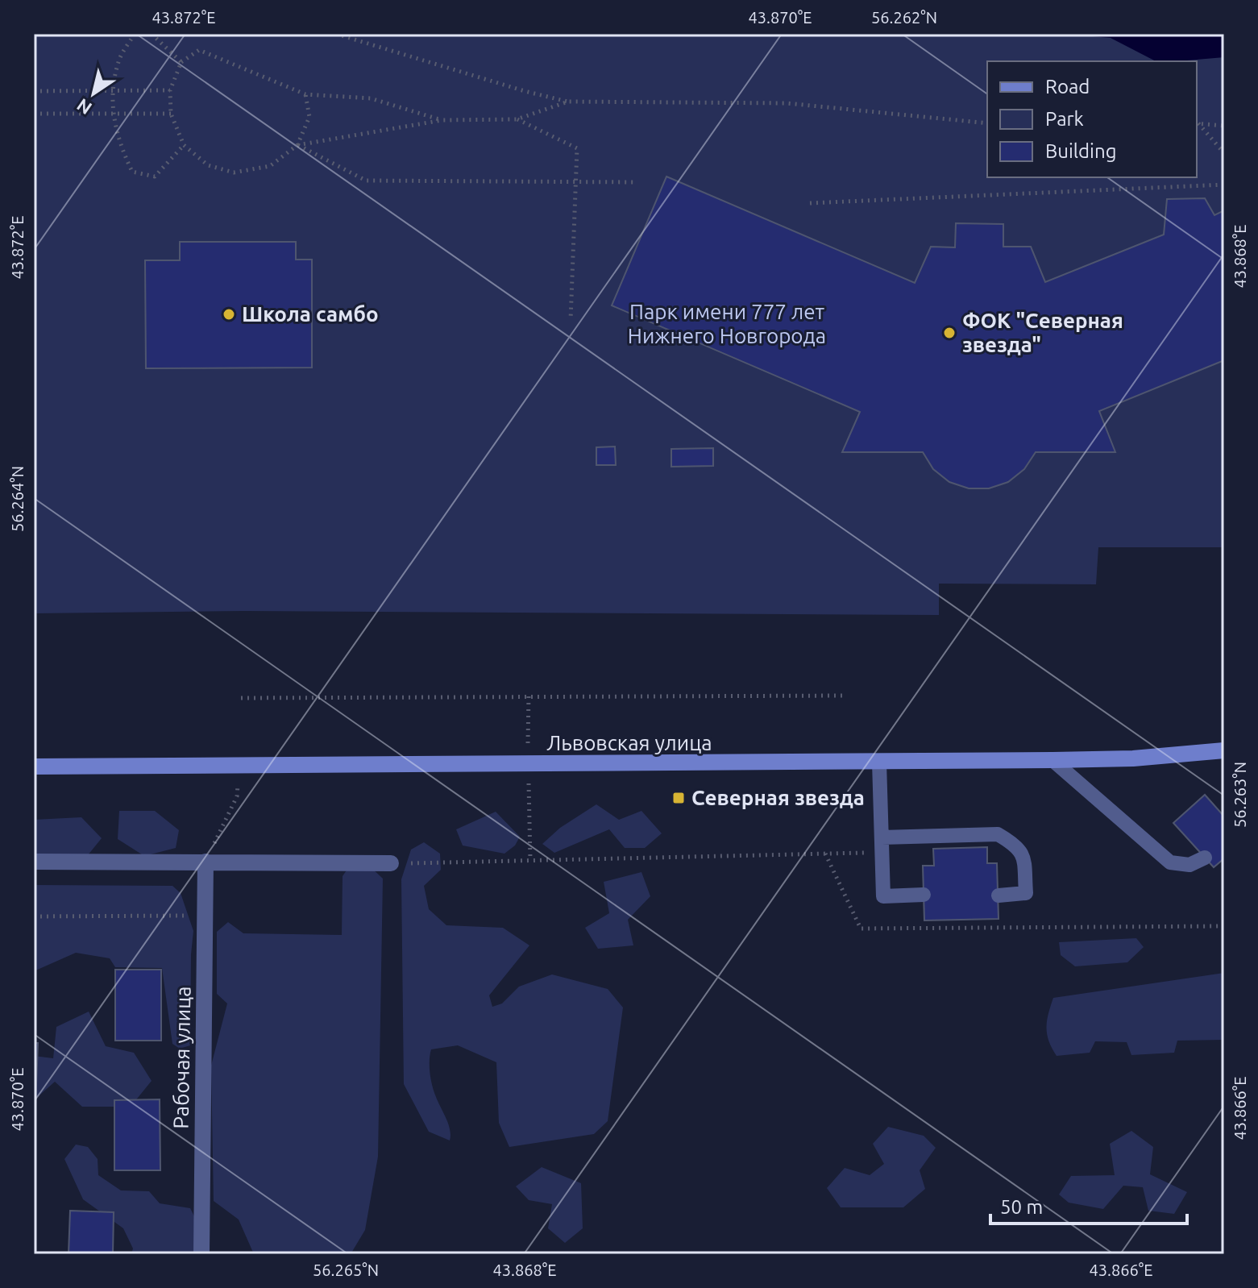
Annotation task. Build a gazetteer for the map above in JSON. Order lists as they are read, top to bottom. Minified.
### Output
{"streets":{"main road":["Львовская улица"],"street":["Рабочая улица"]},"parks":["Парк имени 777 лет Нижнего Новгорода"],"places":{"other":["Школа самбо","ФОК \"Северная звезда\""],"transit":["Северная звезда"]},"legend":["Road","Park","Building"],"scale_bar":"50 m","north":"bottom left","coordinates":["43.872°E","43.870°E","56.262°N","43.868°E","56.264°N","56.263°N","43.866°E","56.265°N"]}
